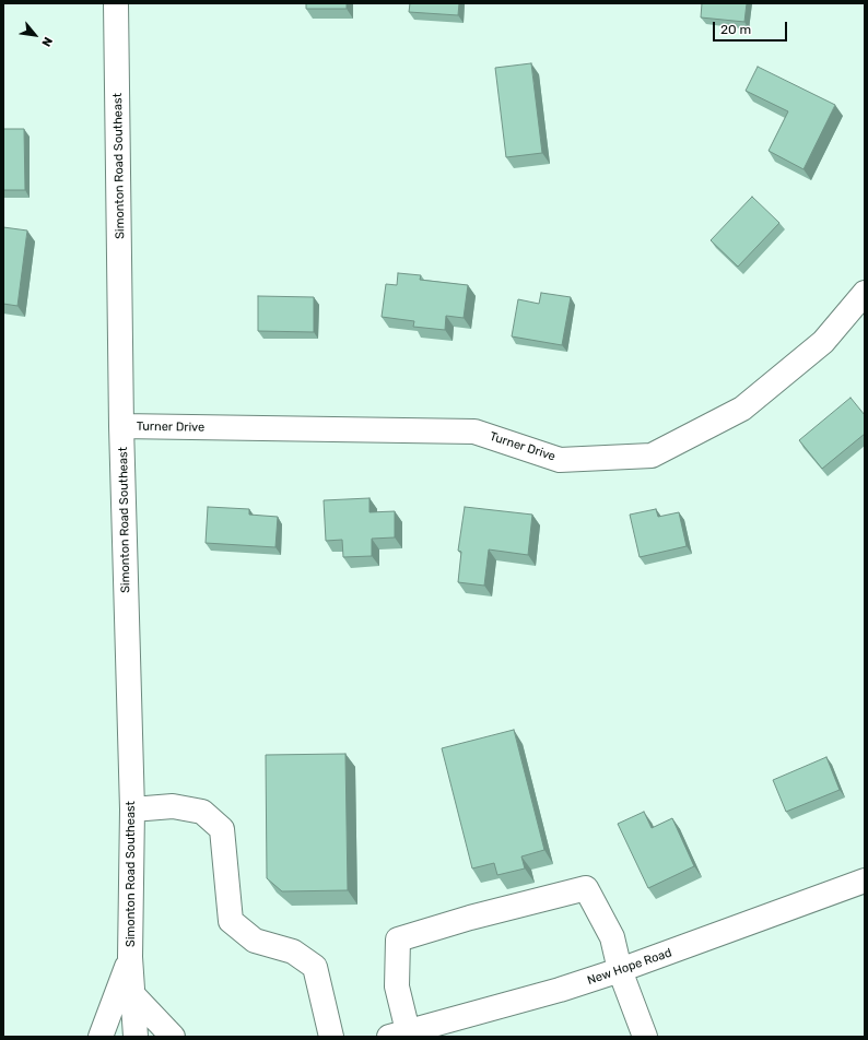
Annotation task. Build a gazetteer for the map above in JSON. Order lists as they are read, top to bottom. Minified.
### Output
{"streets":{"street":["Simonton Road Southeast","Turner Drive","New Hope Road"]},"crossings":[["Simonton Road Southeast","Turner Drive"]],"scale_bar":"20 m","north":"bottom right"}
